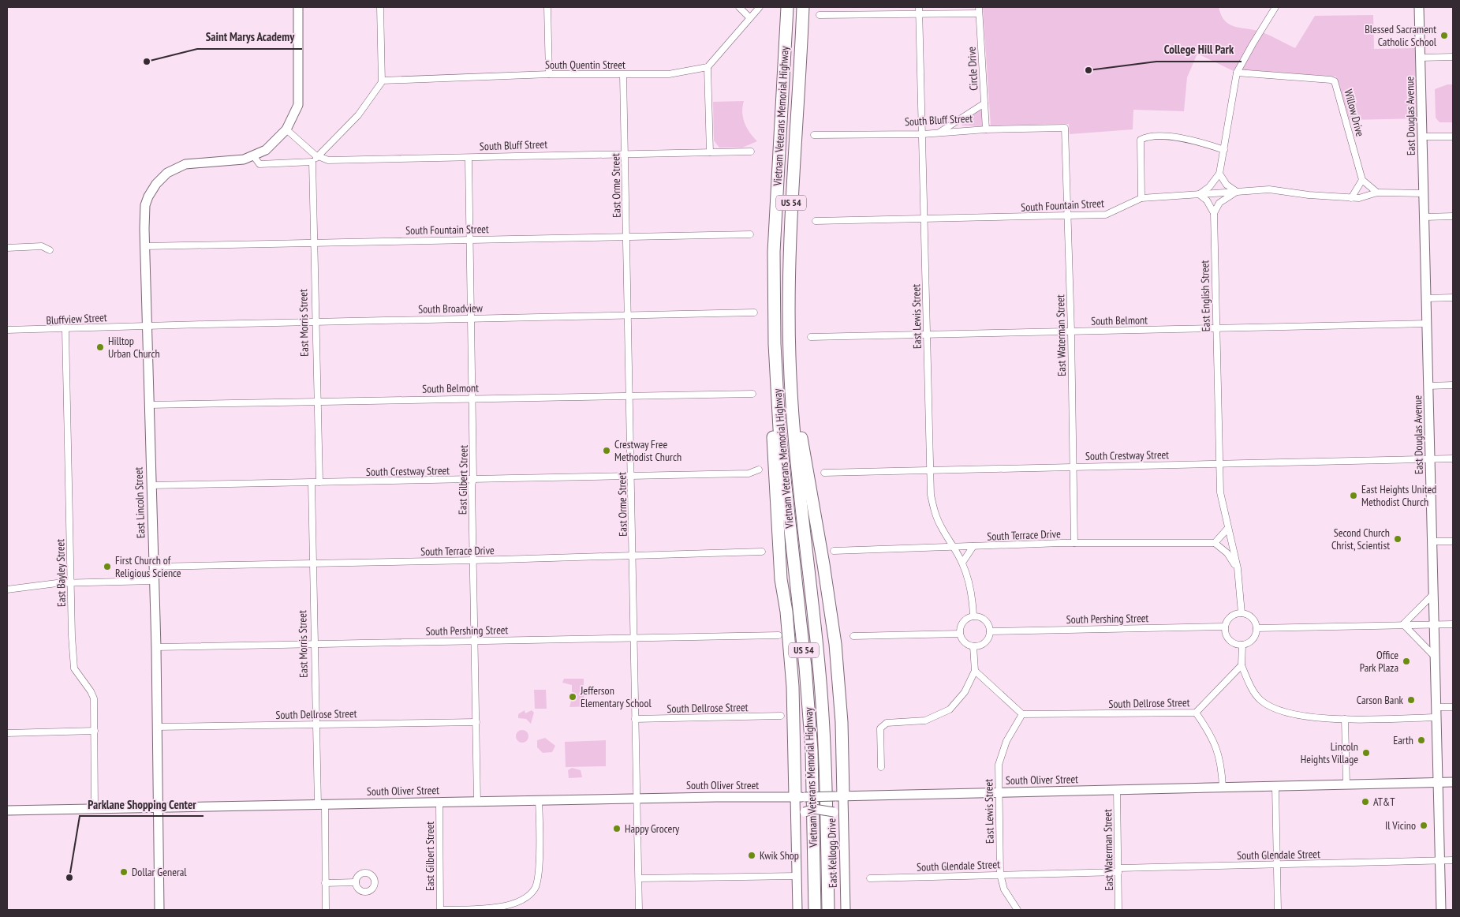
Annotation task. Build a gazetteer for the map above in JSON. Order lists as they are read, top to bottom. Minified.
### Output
{"streets":{"highway":["Vietnam Veterans Memorial Highway","US 54"],"main road":["East Douglas Avenue","East Lincoln Street","South Oliver Street","East Kellogg Drive"],"street":["South Quentin Street","Circle Drive","Willow Drive","South Bluff Street","East Orme Street","South Fountain Street","East English Street","South Broadview","East Lewis Street","Bluffview Street","South Belmont","East Morris Street","East Waterman Street","South Crestway Street","East Gilbert Street","South Terrace Drive","East Bayley Street","South Pershing Street","South Dellrose Street","South Glendale Street"]},"crossings":[["South Quentin Street","East Orme Street"],["Circle Drive","South Bluff Street"],["East Douglas Avenue","South Fountain Street"],["East Douglas Avenue","South Belmont"],["East Douglas Avenue","South Crestway Street"],["East Douglas Avenue","South Oliver Street"],["East Douglas Avenue","South Glendale Street"],["South Bluff Street","East Orme Street"],["South Bluff Street","East Lewis Street"],["South Bluff Street","East Waterman Street"],["South Bluff Street","East Gilbert Street"],["East Orme Street","South Fountain Street"],["East Orme Street","South Broadview"],["East Orme Street","South Belmont"],["East Orme Street","South Crestway Street"],["East Orme Street","South Terrace Drive"],["East Orme Street","South Pershing Street"],["East Orme Street","South Dellrose Street"],["East Orme Street","South Oliver Street"],["South Fountain Street","East Lewis Street"],["South Fountain Street","East Morris Street"],["South Fountain Street","East Waterman Street"],["South Fountain Street","East Gilbert Street"],["South Fountain Street","East Lincoln Street"],["East English Street","South Belmont"],["East English Street","South Crestway Street"],["East English Street","South Pershing Street"],["South Broadview","Bluffview Street"],["South Broadview","East Morris Street"],["South Broadview","East Gilbert Street"],["South Broadview","East Lincoln Street"],["East Lewis Street","South Belmont"],["East Lewis Street","South Crestway Street"],["East Lewis Street","South Terrace Drive"],["East Lewis Street","South Pershing Street"],["East Lewis Street","South Dellrose Street"],["East Lewis Street","South Oliver Street"],["East Lewis Street","South Glendale Street"],["Bluffview Street","East Lincoln Street"],["Bluffview Street","East Bayley Street"],["South Belmont","East Morris Street"],["South Belmont","East Waterman Street"],["South Belmont","East Gilbert Street"],["South Belmont","East Lincoln Street"],["East Morris Street","South Crestway Street"],["East Morris Street","South Terrace Drive"],["East Morris Street","South Pershing Street"],["East Morris Street","South Dellrose Street"],["East Morris Street","South Oliver Street"],["East Waterman Street","South Crestway Street"],["East Waterman Street","South Terrace Drive"],["East Waterman Street","South Oliver Street"],["East Waterman Street","South Glendale Street"],["South Crestway Street","East Gilbert Street"],["South Crestway Street","East Lincoln Street"],["East Gilbert Street","South Terrace Drive"],["East Gilbert Street","South Pershing Street"],["East Gilbert Street","South Dellrose Street"],["East Gilbert Street","South Oliver Street"],["East Lincoln Street","South Terrace Drive"],["East Lincoln Street","South Pershing Street"],["East Lincoln Street","South Dellrose Street"],["East Lincoln Street","South Oliver Street"],["East Bayley Street","South Oliver Street"],["South Oliver Street","East Kellogg Drive"]],"places":["Blessed Sacrament Catholic School","Saint Marys Academy","College Hill Park","Hilltop Urban Church","Crestway Free Methodist Church","East Heights United Methodist Church","Second Church Christ, Scientist","First Church of Religious Science","Office Park Plaza","Jefferson Elementary School","Carson Bank","Earth","Lincoln Heights Village","AT&T","Il Vicino","Happy Grocery","Kwik Shop","Dollar General","Parklane Shopping Center"]}
